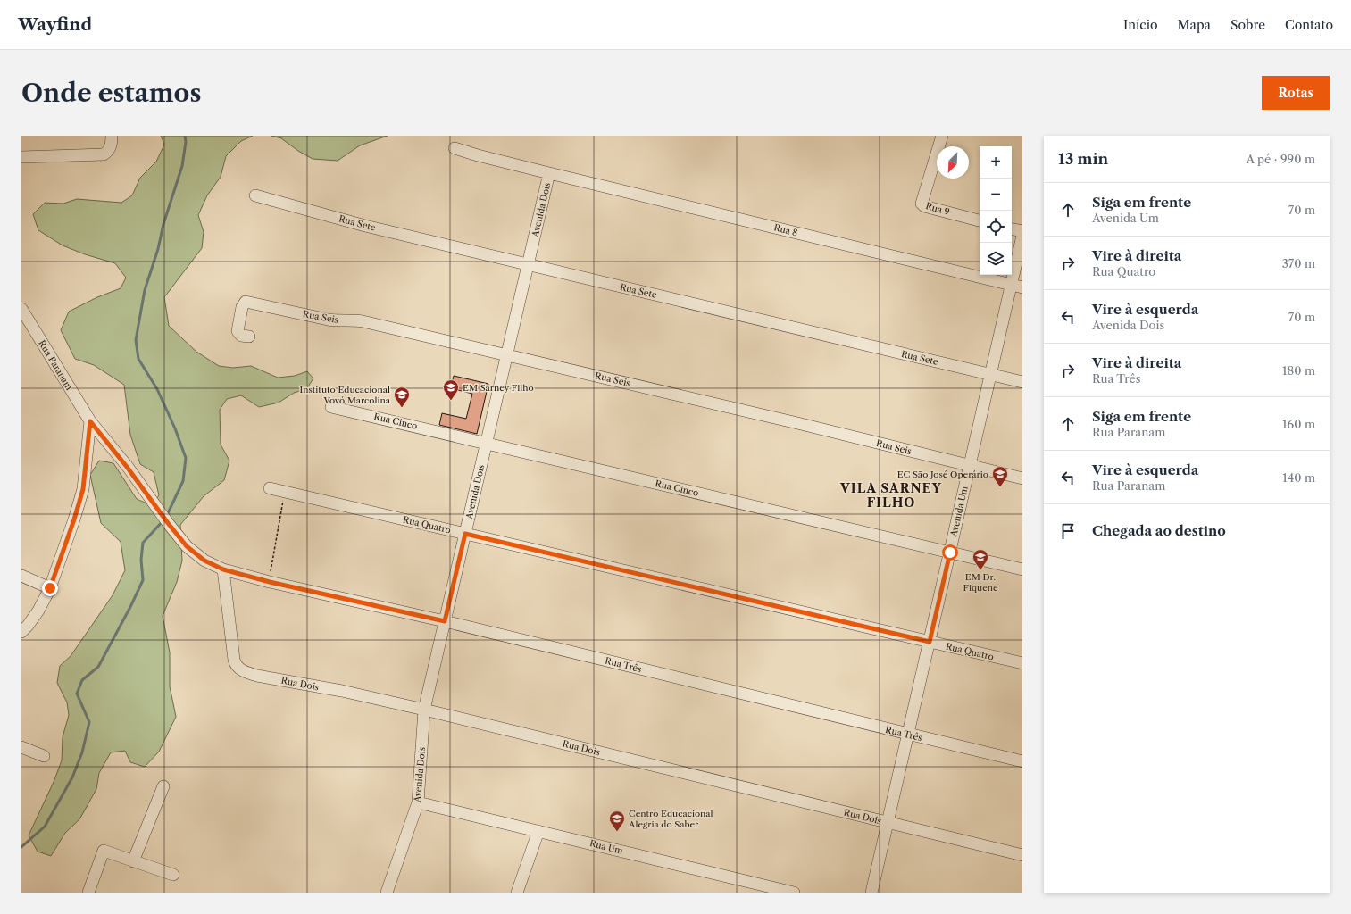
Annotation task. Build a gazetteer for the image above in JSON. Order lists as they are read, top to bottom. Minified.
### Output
{"streets":{"street":["Rua 9","Avenida Dois","Rua Sete","Rua 8","Rua Seis","Rua Paranam","Rua Cinco","Avenida Um","Rua Quatro","Rua Três","Rua Dois","Rua Um"]},"crossings":[["Avenida Dois","Rua Sete"],["Avenida Dois","Rua 8"],["Avenida Dois","Rua Seis"],["Avenida Dois","Rua Cinco"],["Avenida Dois","Rua Quatro"],["Avenida Dois","Rua Três"],["Avenida Dois","Rua Dois"],["Avenida Dois","Rua Um"],["Rua Sete","Avenida Um"],["Rua 8","Avenida Um"],["Rua Seis","Avenida Um"],["Rua Paranam","Rua Três"],["Rua Paranam","Rua Dois"],["Rua Cinco","Avenida Um"],["Avenida Um","Rua Quatro"],["Avenida Um","Rua Três"],["Avenida Um","Rua Dois"],["Rua Três","Rua Dois"]],"districts":["VILA SARNEY FILHO"],"places":{"school or university":["EM Sarney Filho","Instituto Educacional Vovó Marcolina","EC São José Operário","EM Dr. Fiquene","Centro Educacional Alegria do Saber"]},"north":"bottom left","page":{"header":"Wayfind","nav":["Início","Mapa","Sobre","Contato"],"buttons":"Rotas","title":"Onde estamos","heading":["13 min","A pé · 990 m"],"map_buttons":["+","−"],"list":[["Siga em frente","Avenida Um","70 m"],["Vire à direita","Rua Quatro","370 m"],["Vire à esquerda","Avenida Dois","70 m"],["Vire à direita","Rua Três","180 m"],["Siga em frente","Rua Paranam","160 m"],["Vire à esquerda","Rua Paranam","140 m"],"Chegada ao destino"]}}
